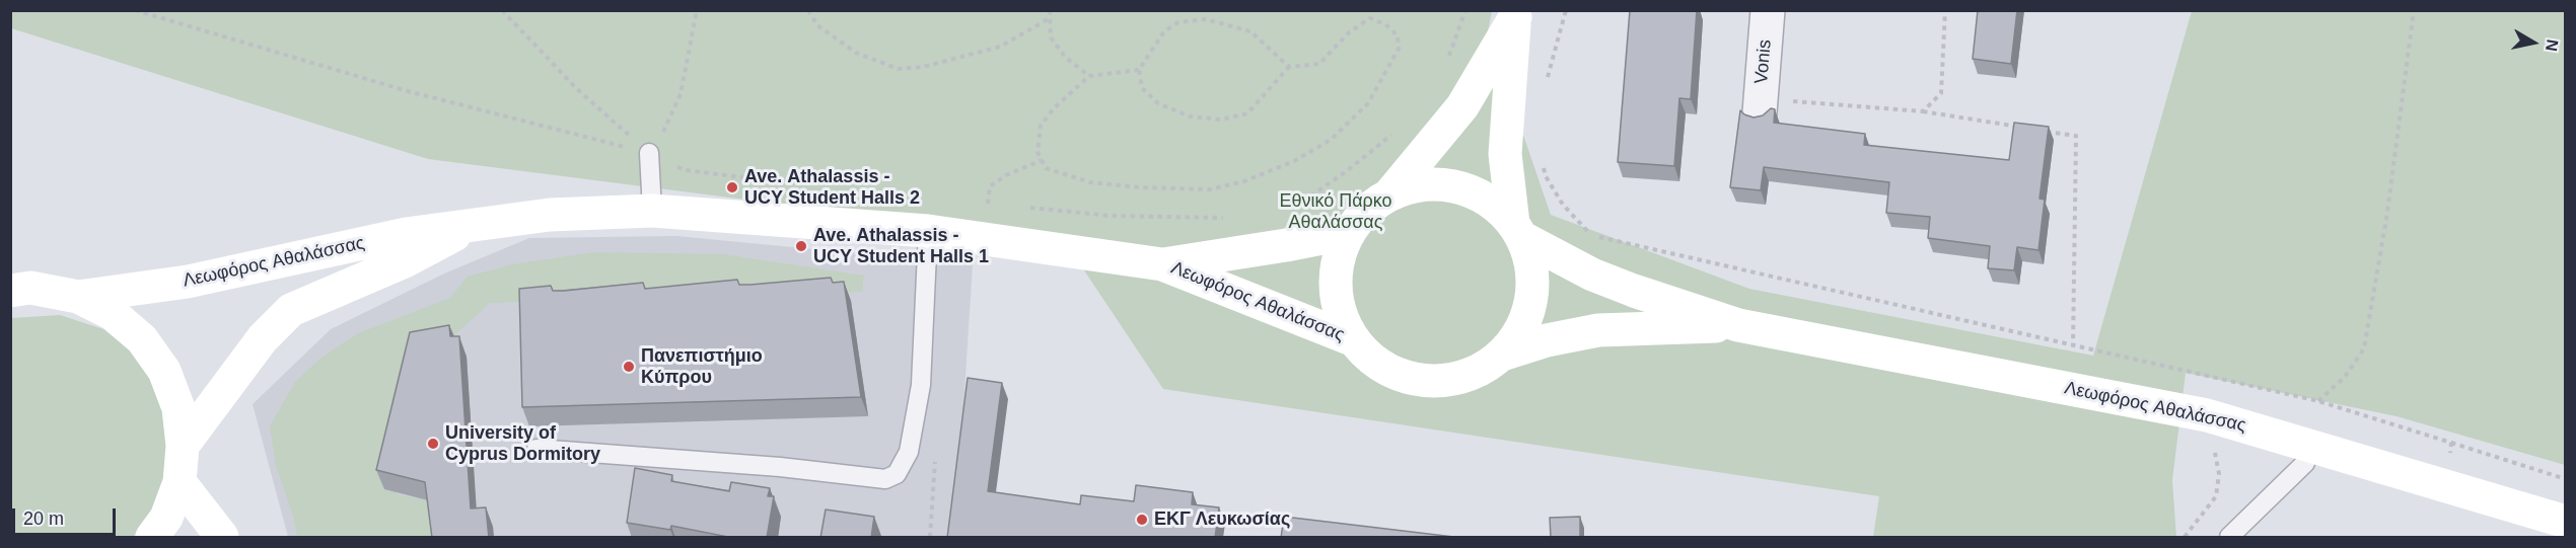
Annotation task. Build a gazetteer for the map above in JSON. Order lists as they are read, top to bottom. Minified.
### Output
{"streets":{"main road":["Λεωφόρος Αθαλάσσας"],"street":["Vonis"]},"parks":["Εθνικό Πάρκο Αθαλάσσας"],"places":["Ave. Athalassis - UCY Student Halls 2","Ave. Athalassis - UCY Student Halls 1","Πανεπιστήμιο Κύπρου","University of Cyprus Dormitory","ΕΚΓ Λευκωσίας"],"scale_bar":"20 m","north":"right"}
